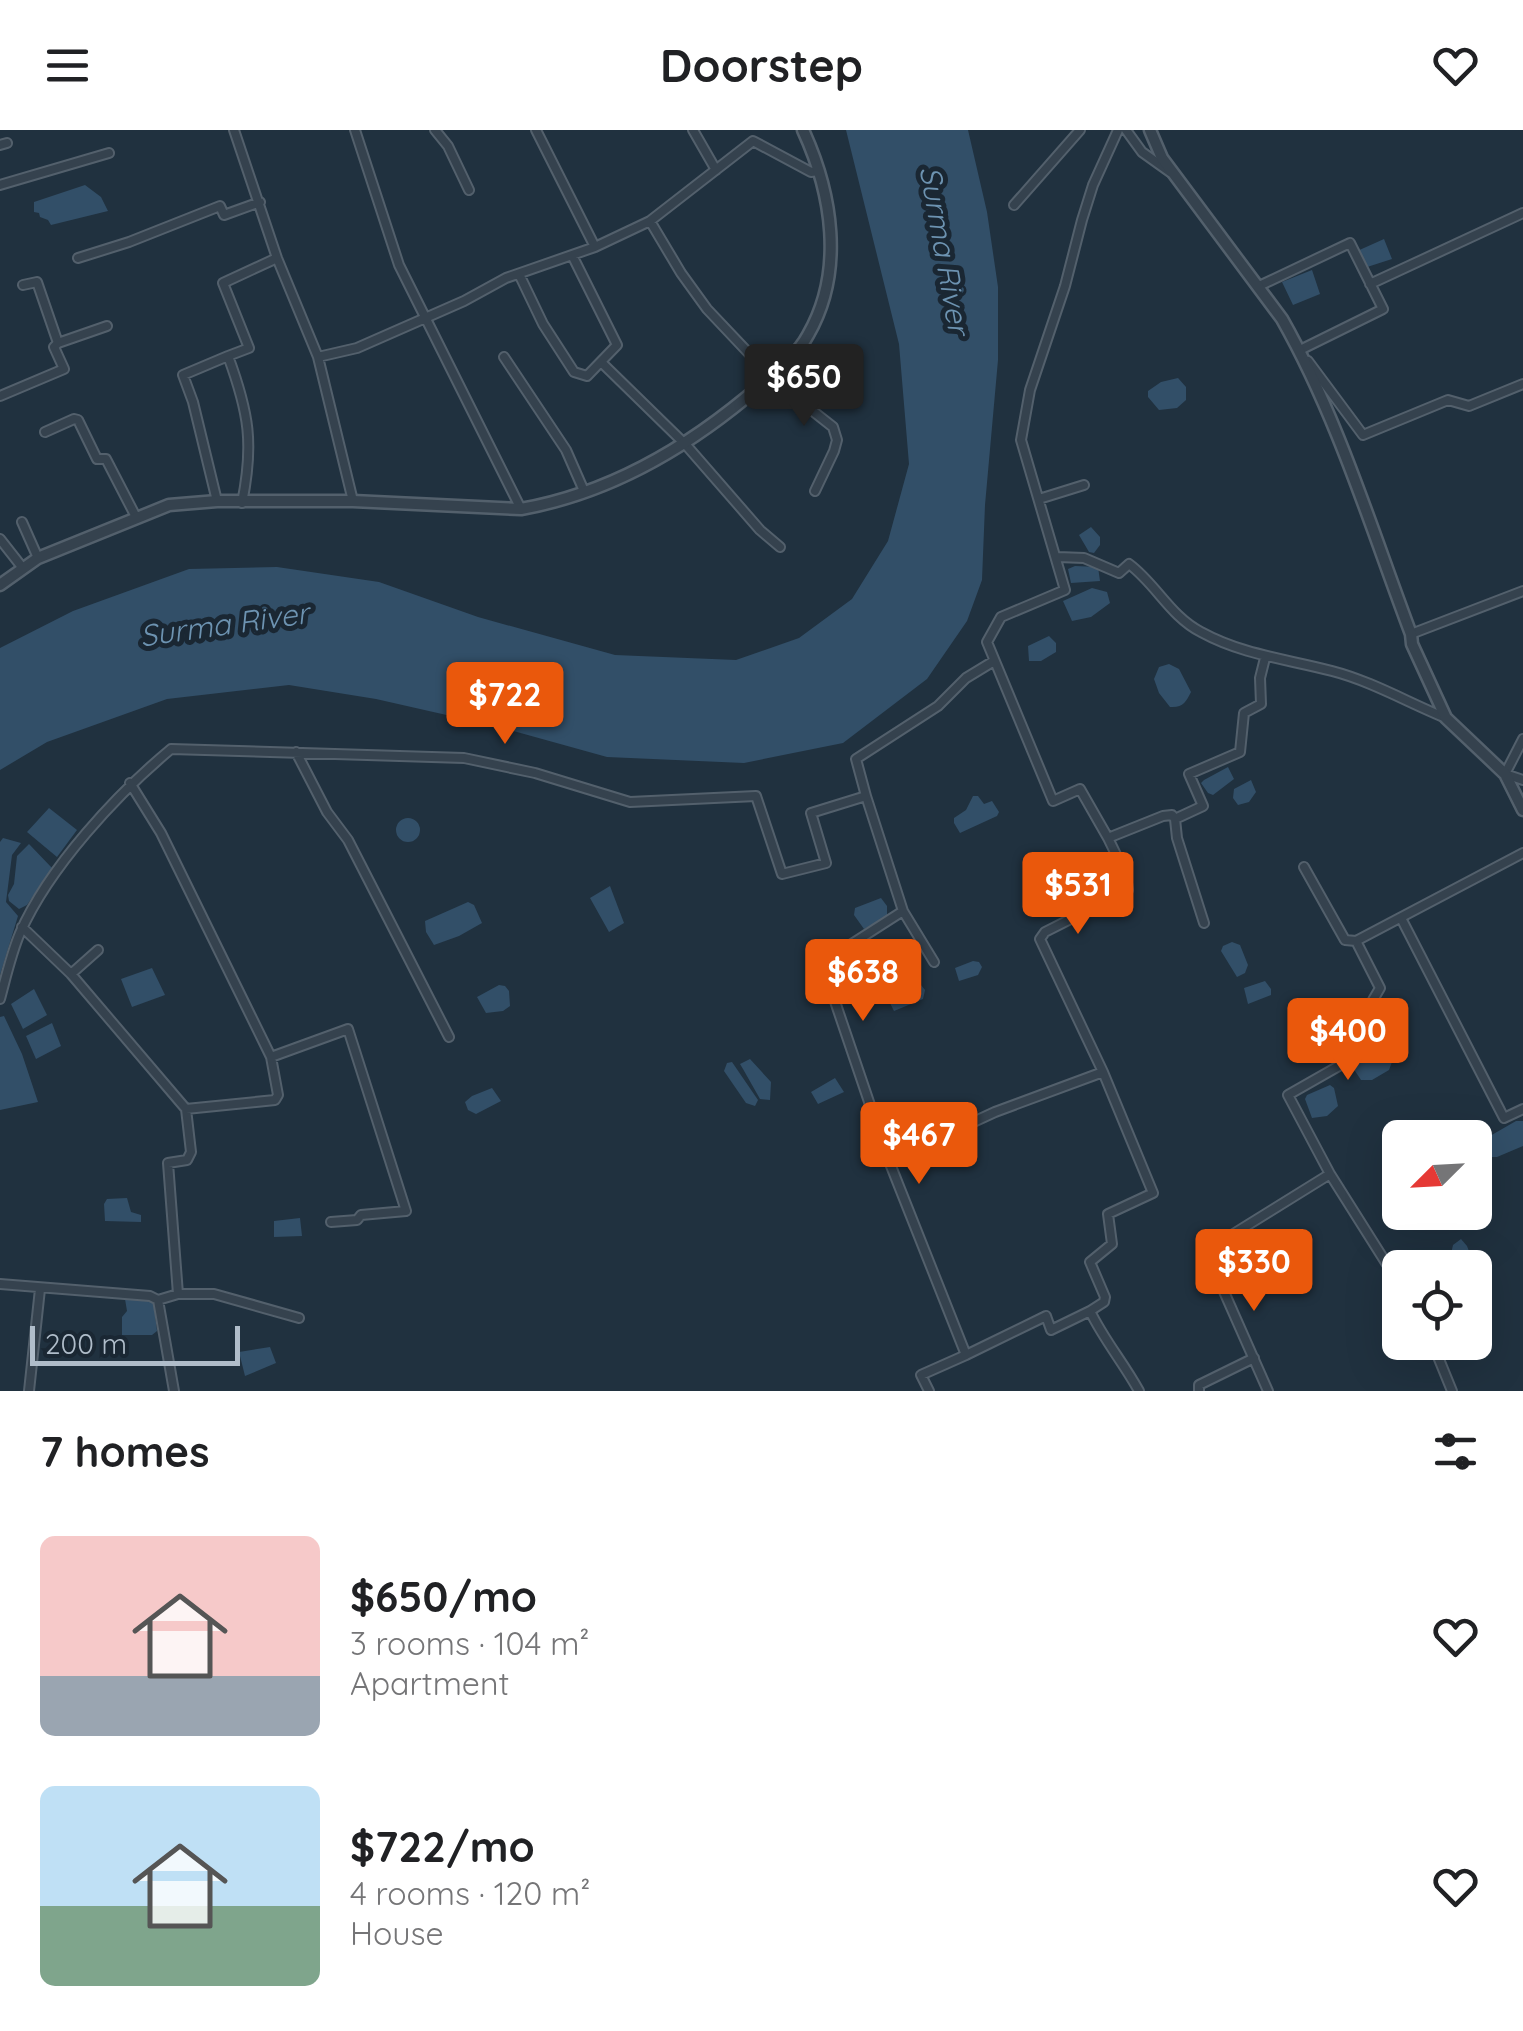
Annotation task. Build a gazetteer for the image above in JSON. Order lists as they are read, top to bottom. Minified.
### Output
{"water":["Surma River"],"scale_bar":"200 m","north":"bottom left","page":{"header":"Doorstep","price":["$650","$722","$531","$638","$400","$467","$330"],"scale":"200 m","heading":"7 homes","list":[{"name":"$650/mo","note":"3 rooms · 104 m² · Apartment"},{"name":"$722/mo","note":"4 rooms · 120 m² · House"}]}}
